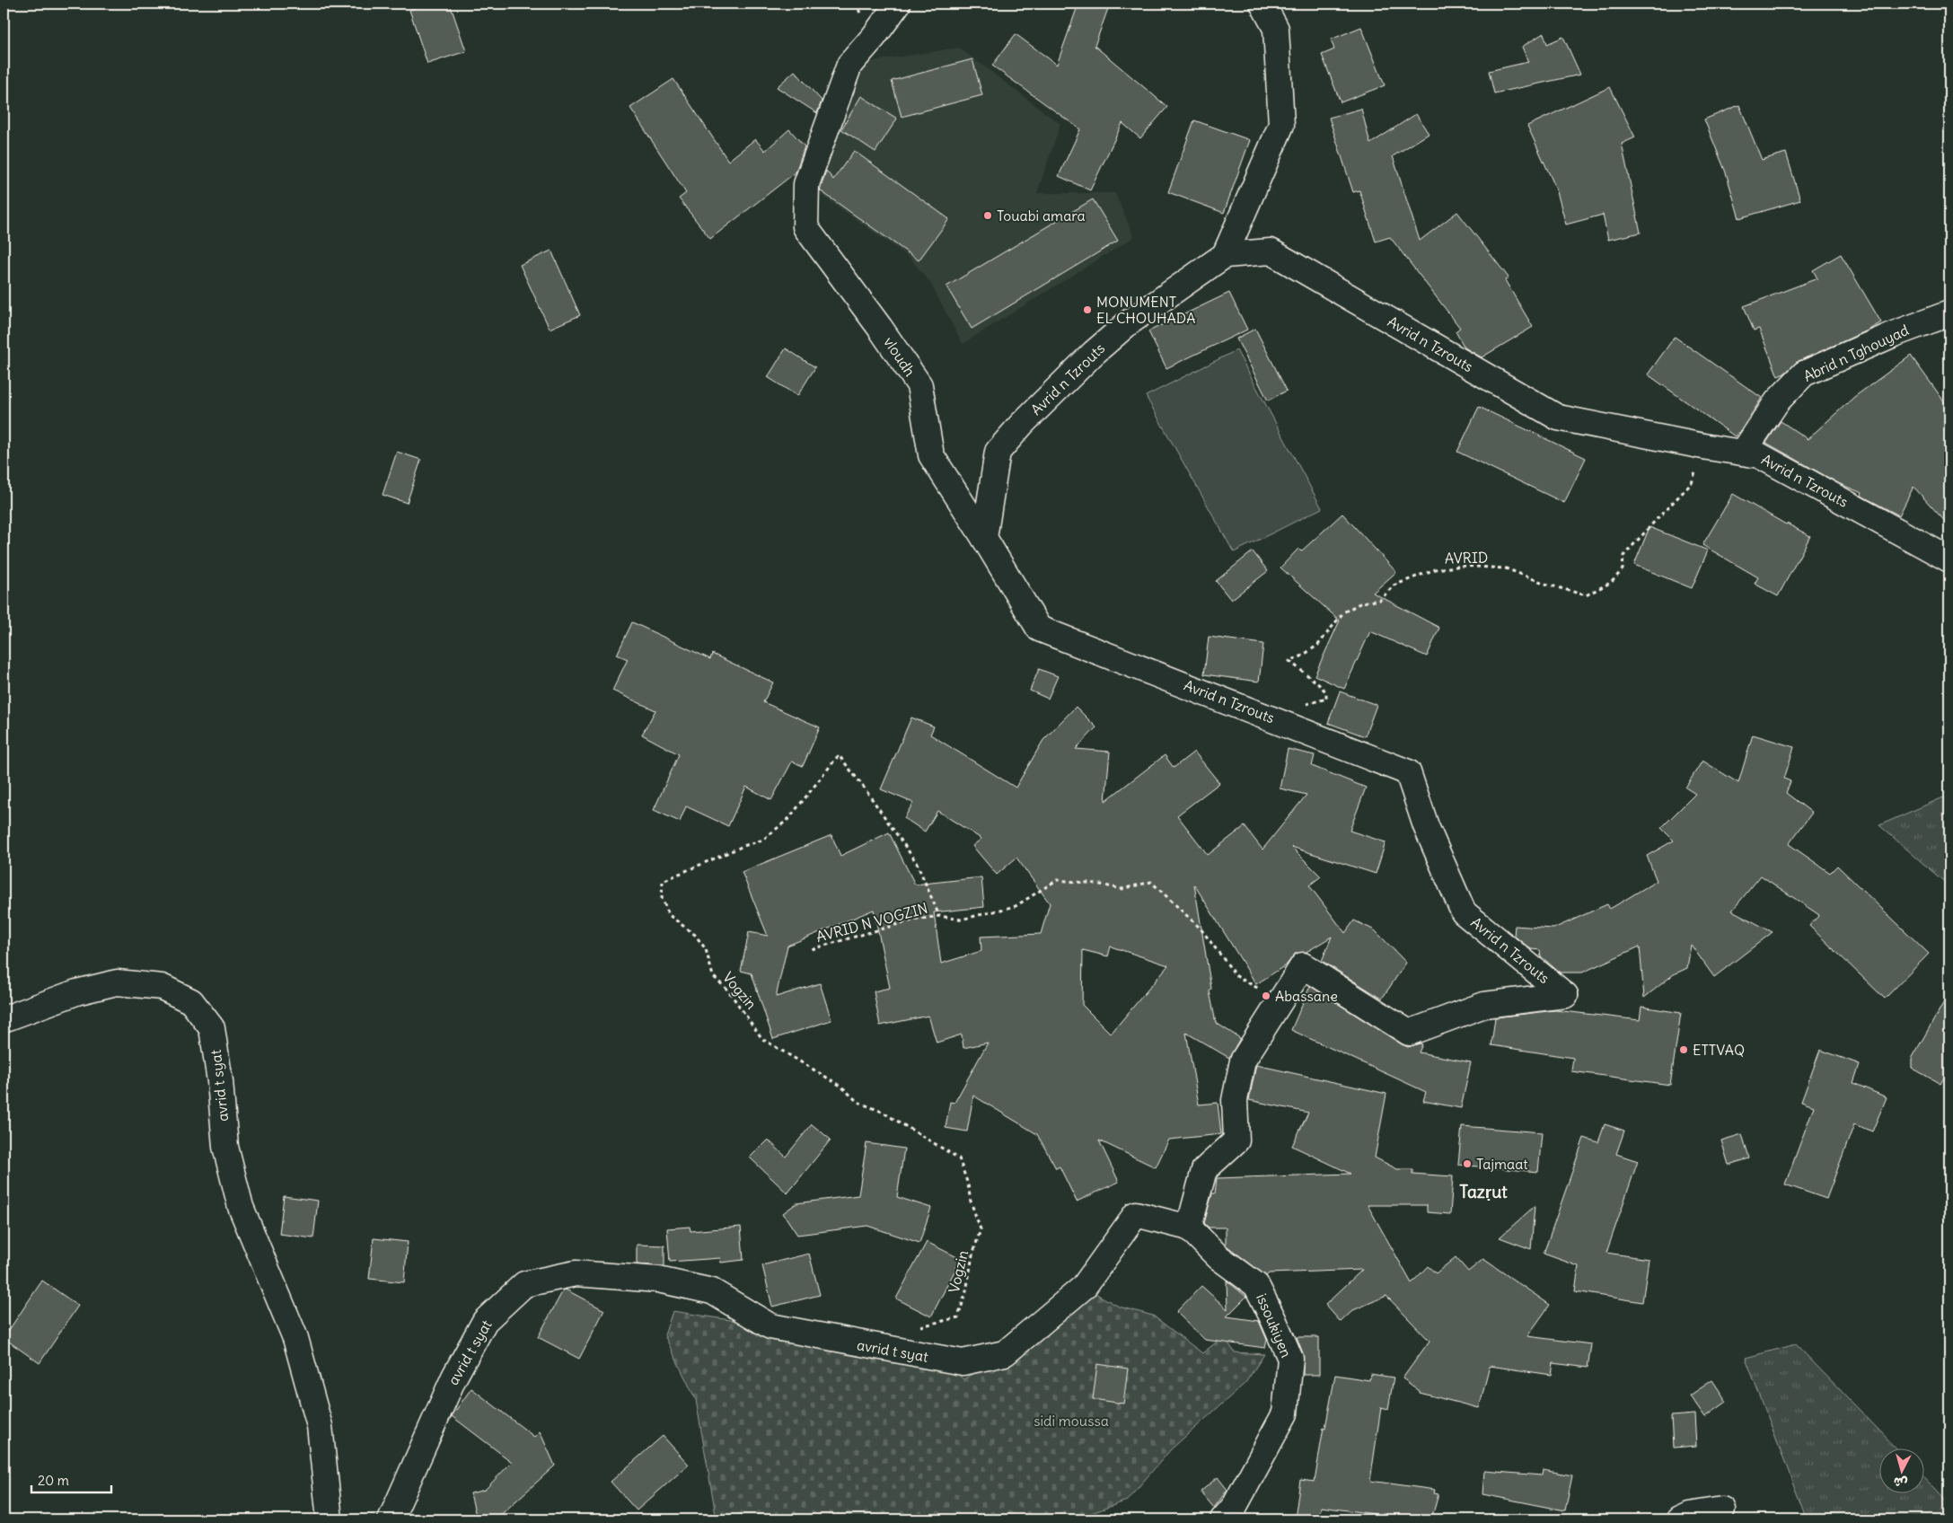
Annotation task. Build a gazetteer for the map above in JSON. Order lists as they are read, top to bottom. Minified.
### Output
{"streets":{"street":["Avrid n Tzrouts","Abrid n Tghouyad","vloudh","avrid t syat","issoukiyen"],"path":["AVRID","AVRID N VOGZIN","Vogzin"]},"crossings":[["Avrid n Tzrouts","Abrid n Tghouyad"],["Avrid n Tzrouts","vloudh"],["Avrid n Tzrouts","AVRID"],["Avrid n Tzrouts","AVRID N VOGZIN"],["AVRID N VOGZIN","Vogzin"],["avrid t syat","issoukiyen"]],"districts":["Tazṛut"],"parks":["sidi moussa"],"places":["Touabi amara","MONUMENT EL CHOUHADA","Abassane","ETTVAQ","Tajmaat"],"scale_bar":"20 m","north":"bottom"}
